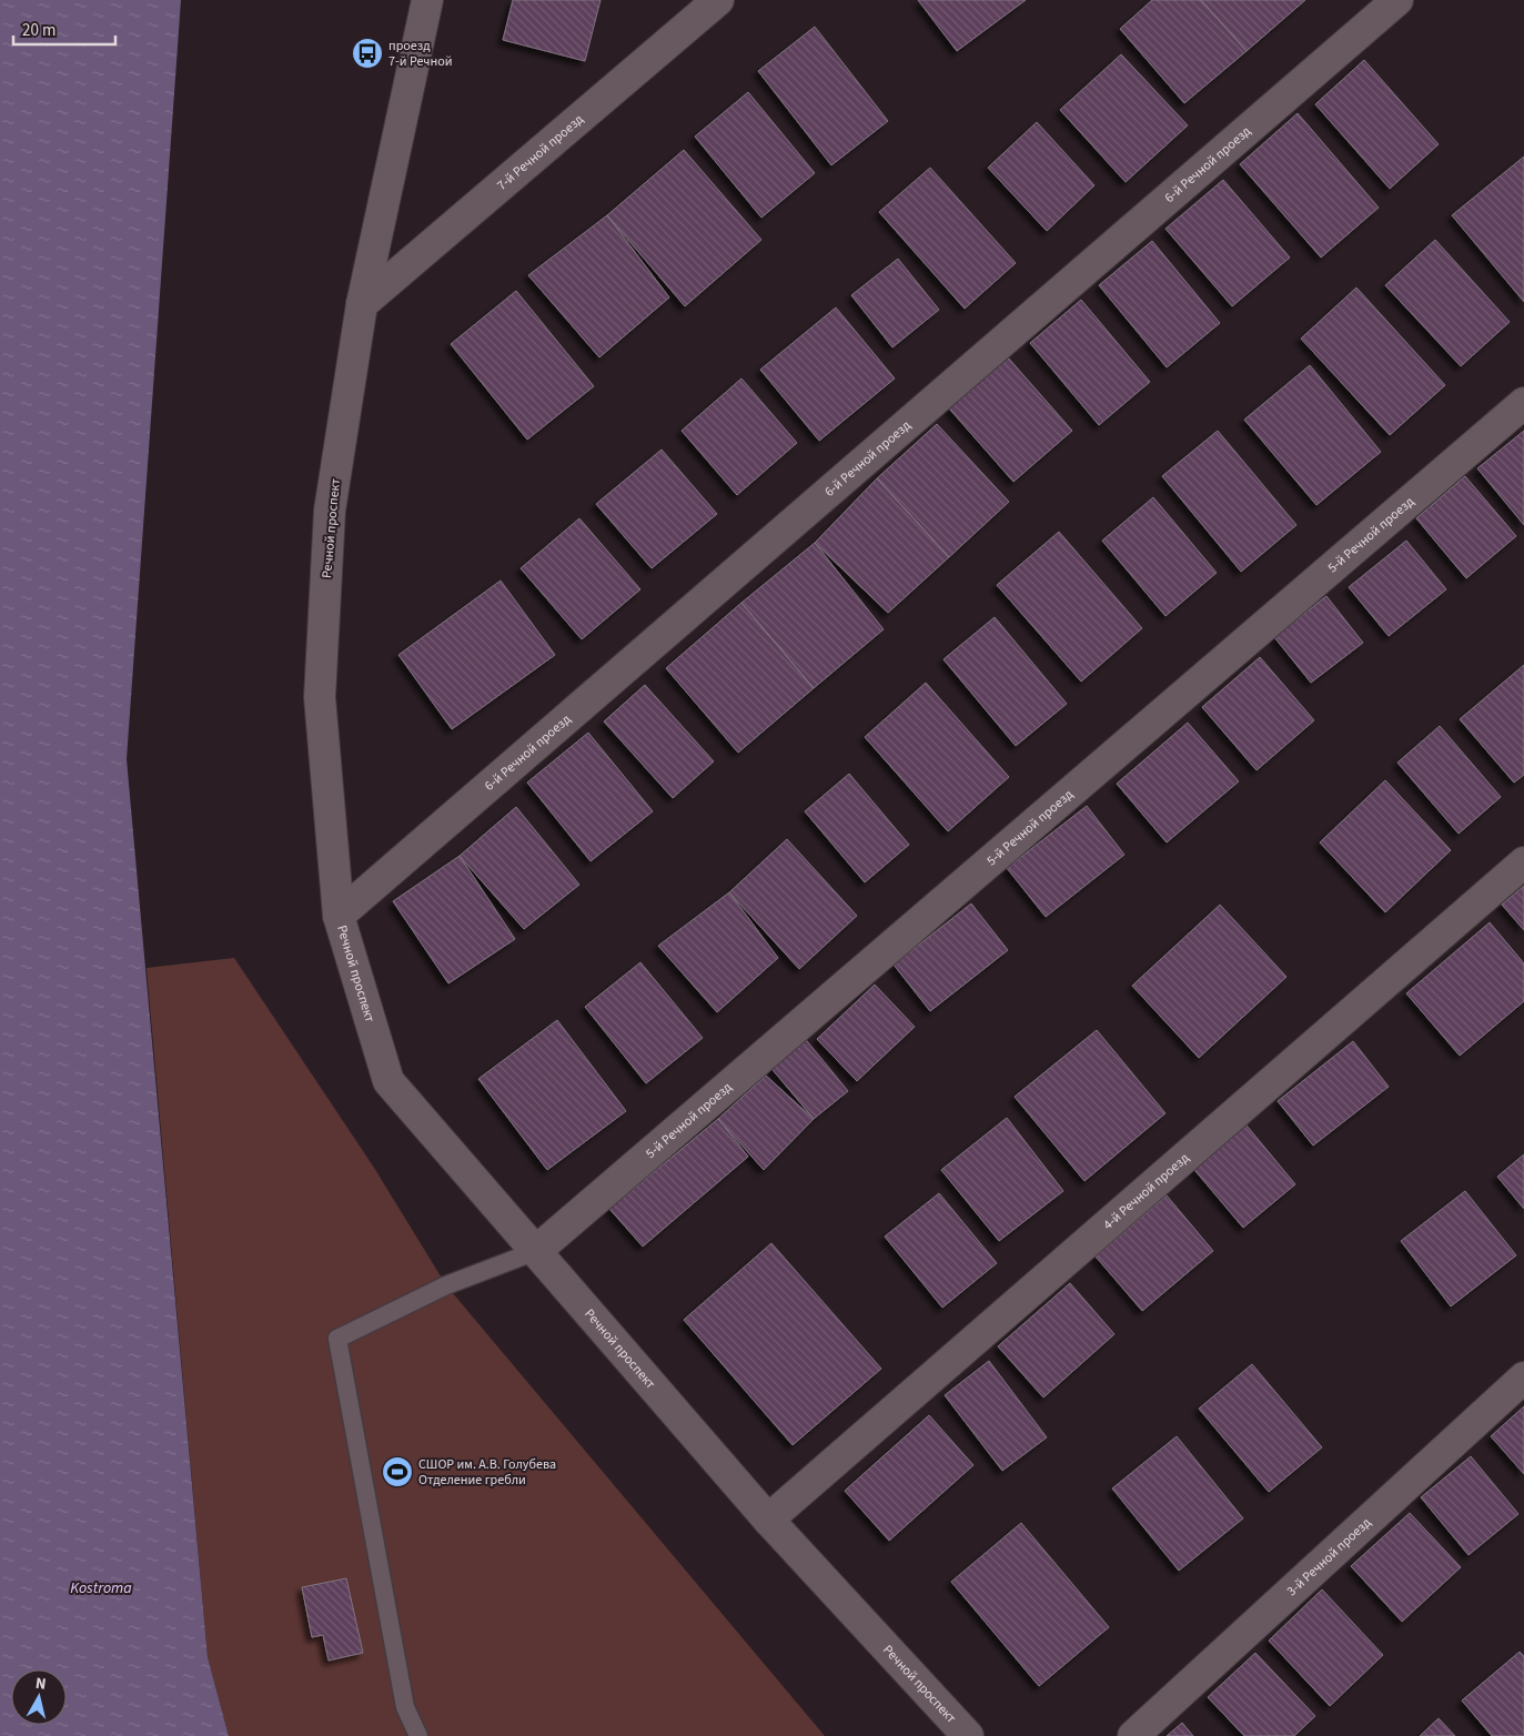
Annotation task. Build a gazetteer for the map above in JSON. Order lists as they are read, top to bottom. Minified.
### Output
{"streets":{"street":["7-й Речной проезд","6-й Речной проезд","Речной проспект","5-й Речной проезд","4-й Речной проезд","3-й Речной проезд"]},"crossings":[["7-й Речной проезд","Речной проспект"],["6-й Речной проезд","Речной проспект"],["Речной проспект","5-й Речной проезд"],["Речной проспект","4-й Речной проезд"]],"water":["Kostroma"],"places":{"bus stop":["проезд 7-й Речной"],"sports":["СШОР им. А.В. Голубева Отделение гребли"]},"scale_bar":"20 m","north":"top"}
